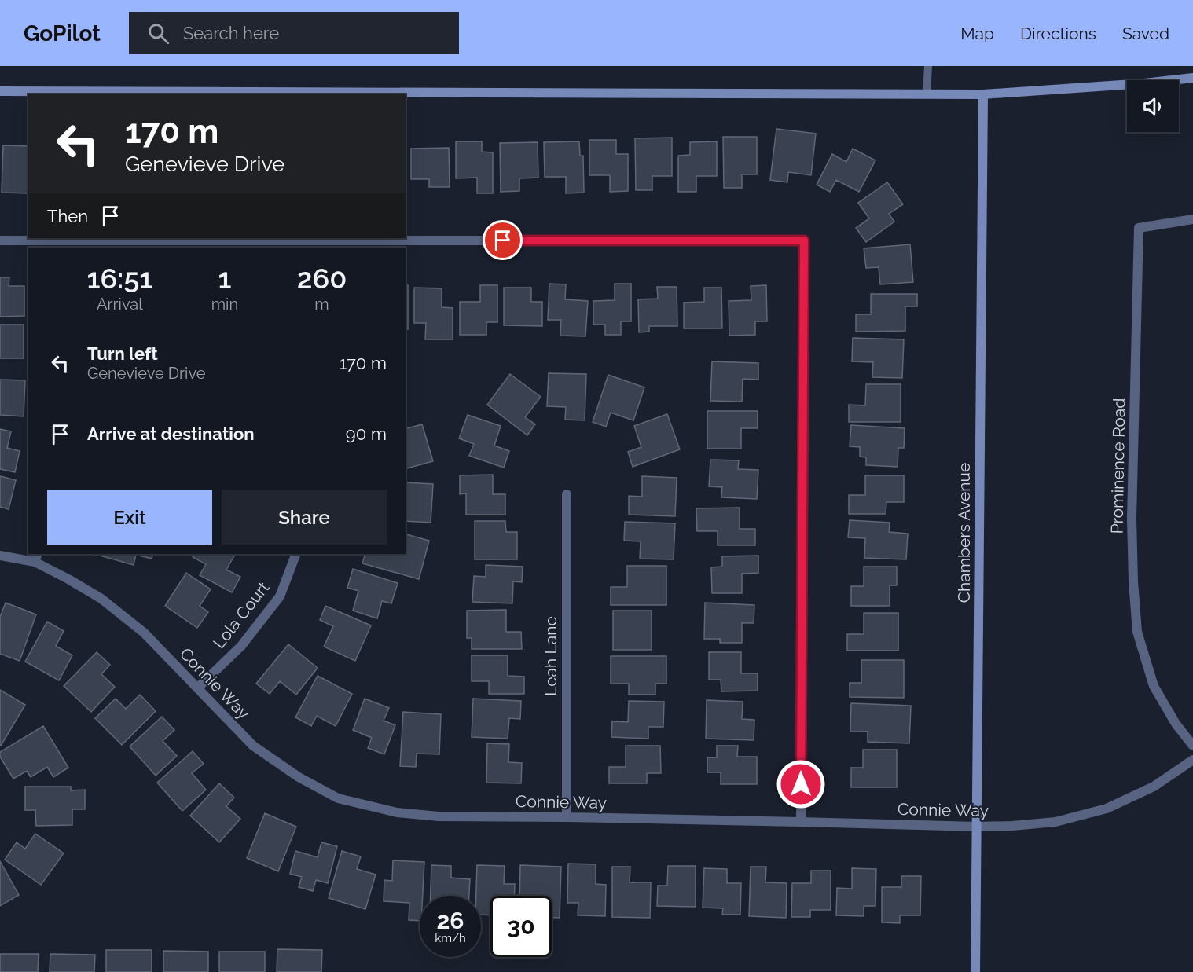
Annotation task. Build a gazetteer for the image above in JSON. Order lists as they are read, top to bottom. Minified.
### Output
{"streets":{"street":["Prominence Road","Chambers Avenue","Lola Court","Leah Lane","Connie Way"]},"crossings":[["Chambers Avenue","Connie Way"],["Lola Court","Connie Way"],["Leah Lane","Connie Way"]],"page":{"header":"GoPilot","search":"Search here","nav":["Map","Directions","Saved"],"turn":["170 m","Genevieve Drive"],"then":"Then","eta":["16:51","Arrival","1","min","260","m"],"list":[{"name":"Turn left","note":"Genevieve Drive","value":"170 m"},{"name":"Arrive at destination","value":"90 m"}],"buttons":["Exit","Share"],"speed":"26 km/h","limit":"30"}}
